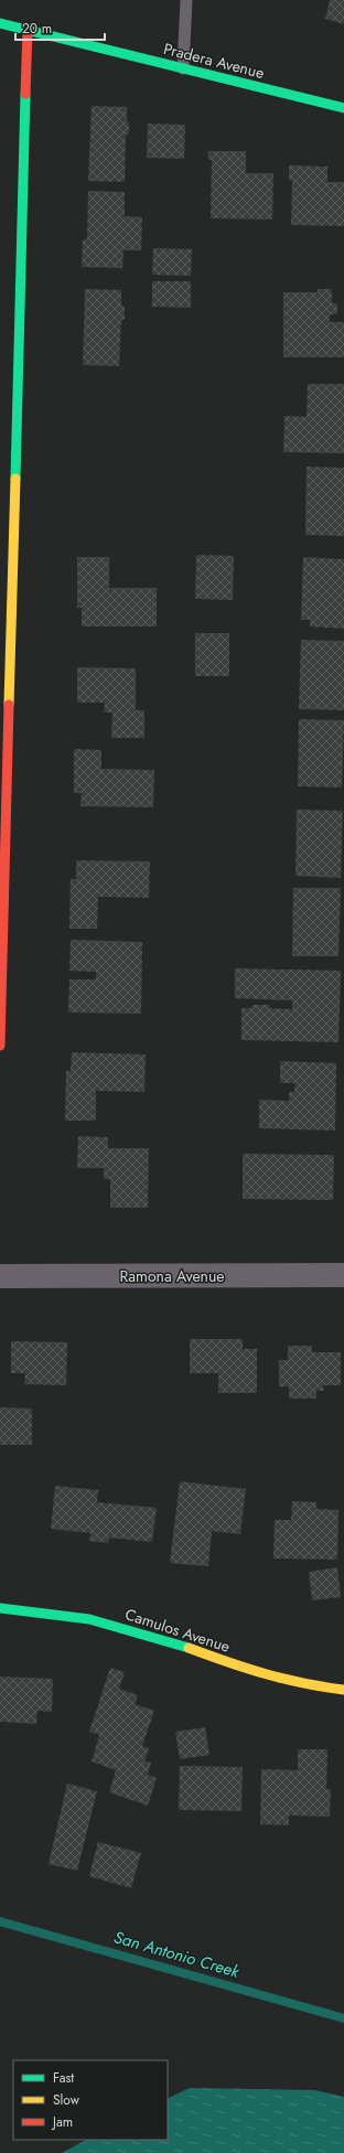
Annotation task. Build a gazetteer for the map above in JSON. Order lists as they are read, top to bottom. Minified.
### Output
{"streets":{"street":["Pradera Avenue","Ramona Avenue","Camulos Avenue"]},"water":["San Antonio Creek"],"legend":["Fast","Slow","Jam"],"scale_bar":"20 m"}
